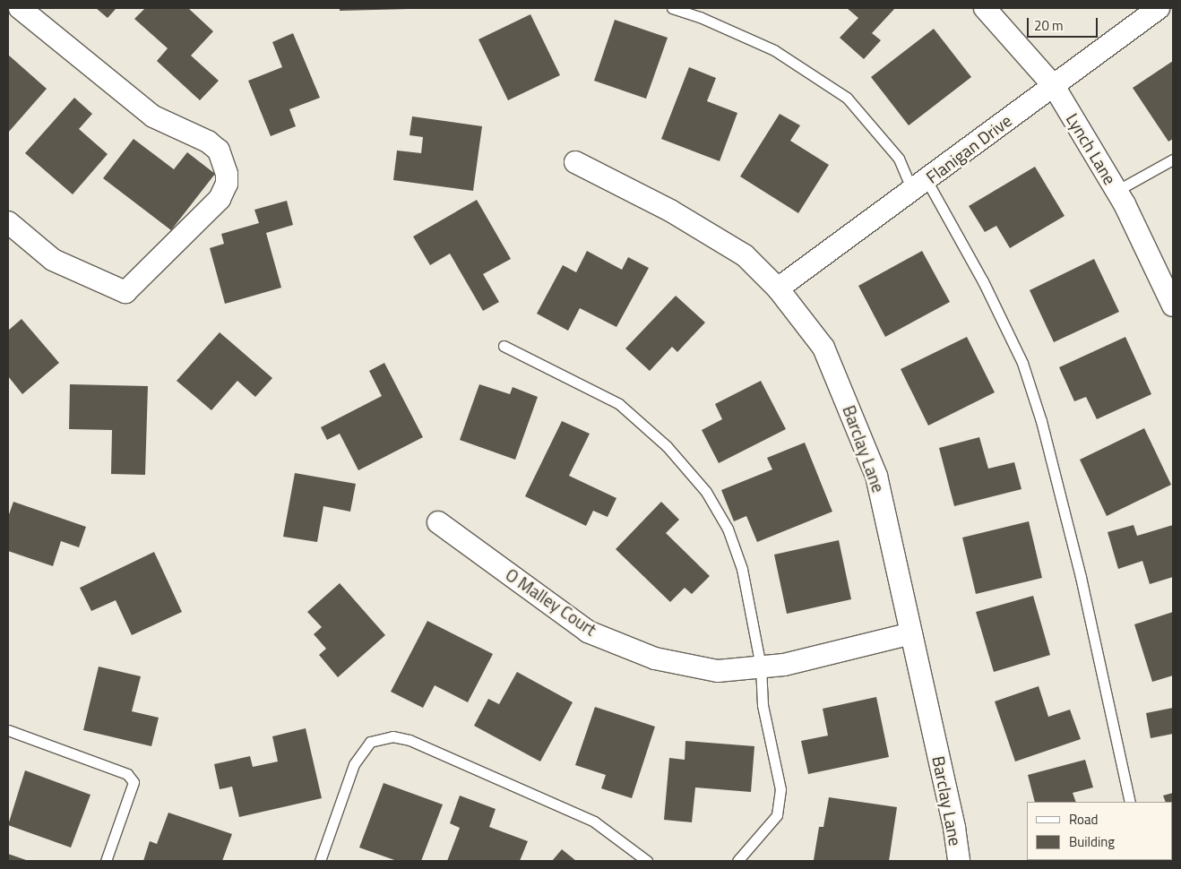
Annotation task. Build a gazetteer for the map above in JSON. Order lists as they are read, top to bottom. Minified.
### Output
{"streets":{"street":["Flanigan Drive","Lynch Lane","Barclay Lane","O Malley Court"]},"crossings":[["Flanigan Drive","Lynch Lane"],["Flanigan Drive","Barclay Lane"],["Barclay Lane","O Malley Court"]],"legend":["Road","Building"],"scale_bar":"20 m"}
